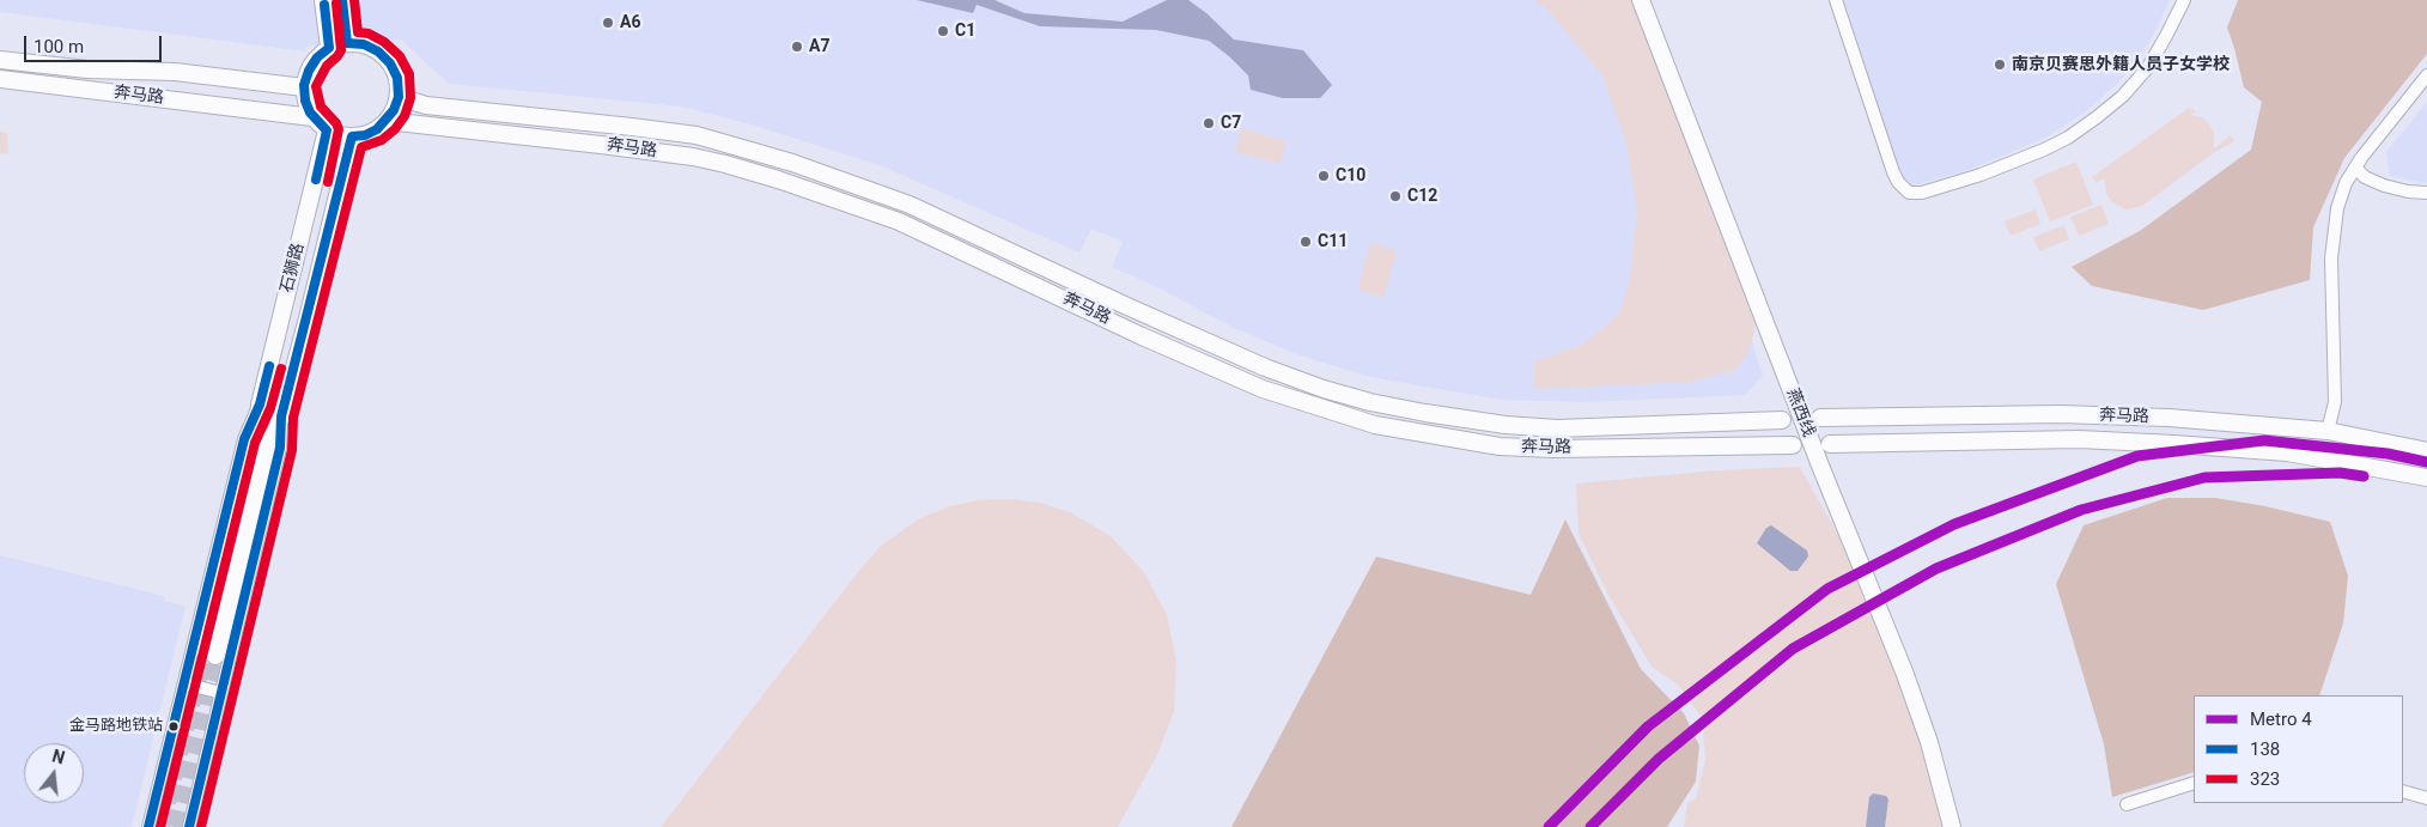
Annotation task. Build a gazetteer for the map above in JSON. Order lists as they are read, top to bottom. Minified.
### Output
{"streets":{"main road":["奔马路","石狮路","燕西线"]},"crossings":[["奔马路","石狮路"]],"places":["A6","C1","A7","南京贝赛思外籍人员子女学校","C7","C10","C12","C11","金马路地铁站"],"lines":["transit line 138","transit line 323","metro line 4"],"legend":["Metro 4","138","323"],"scale_bar":"100 m","north":"top"}
